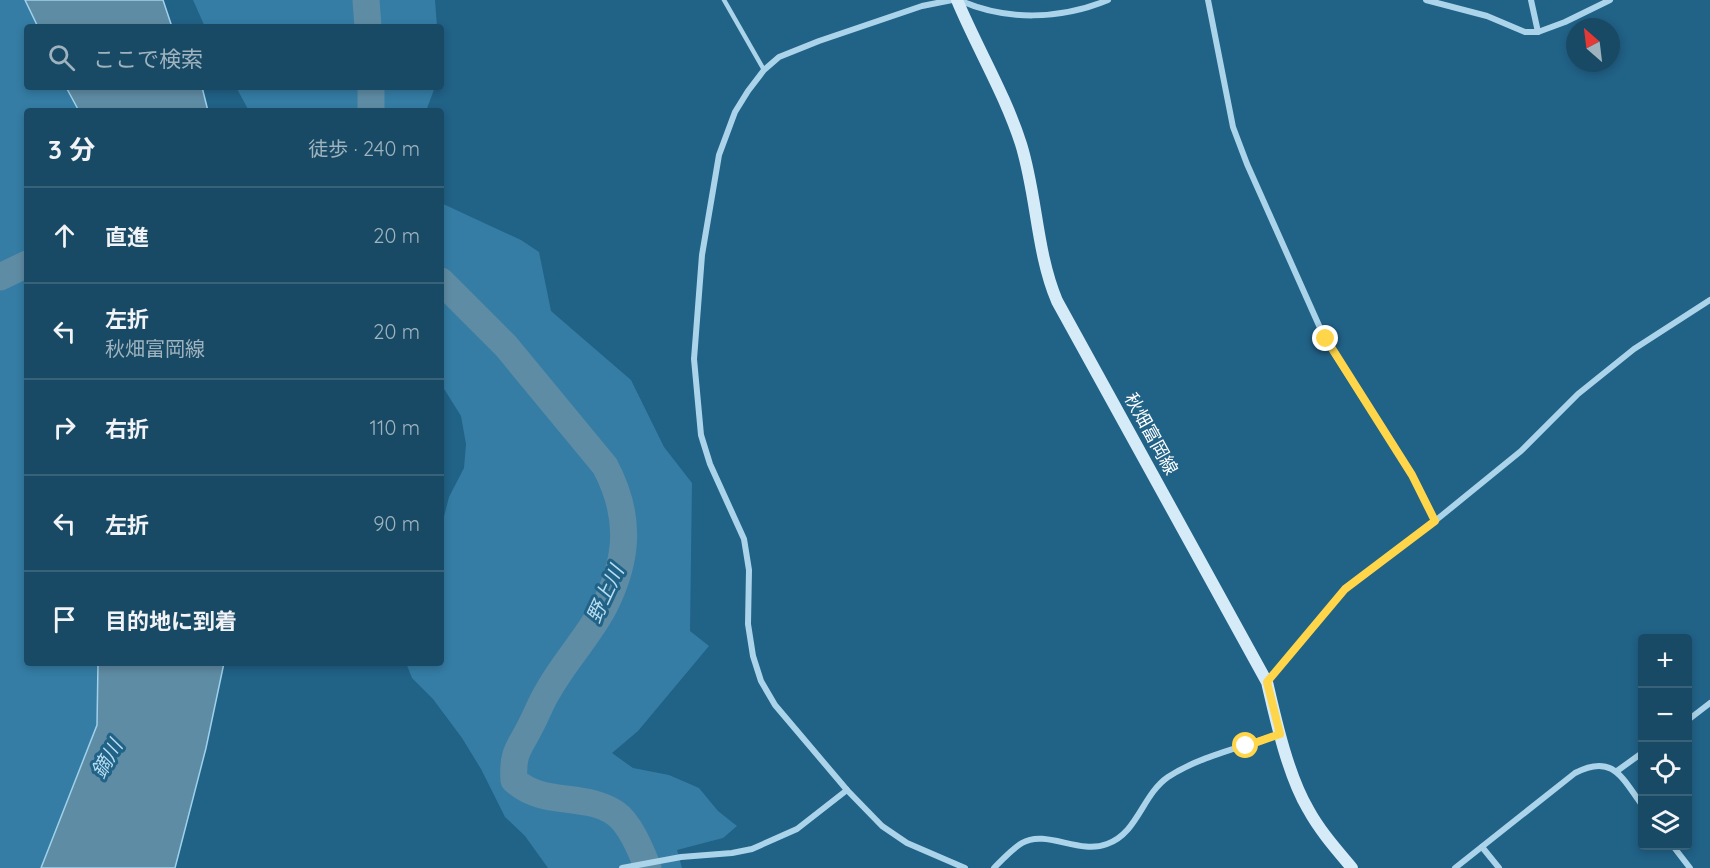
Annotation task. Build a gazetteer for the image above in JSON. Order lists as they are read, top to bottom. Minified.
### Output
{"streets":{"main road":["秋畑富岡線"]},"water":["野上川","鏑川"],"north":"top left","page":{"search":"ここで検索","heading":["3 分","徒歩 · 240 m"],"list":[["直進","20 m"],["左折","秋畑富岡線","20 m"],["右折","110 m"],["左折","90 m"],"目的地に到着"],"map_buttons":["+","−"]}}
